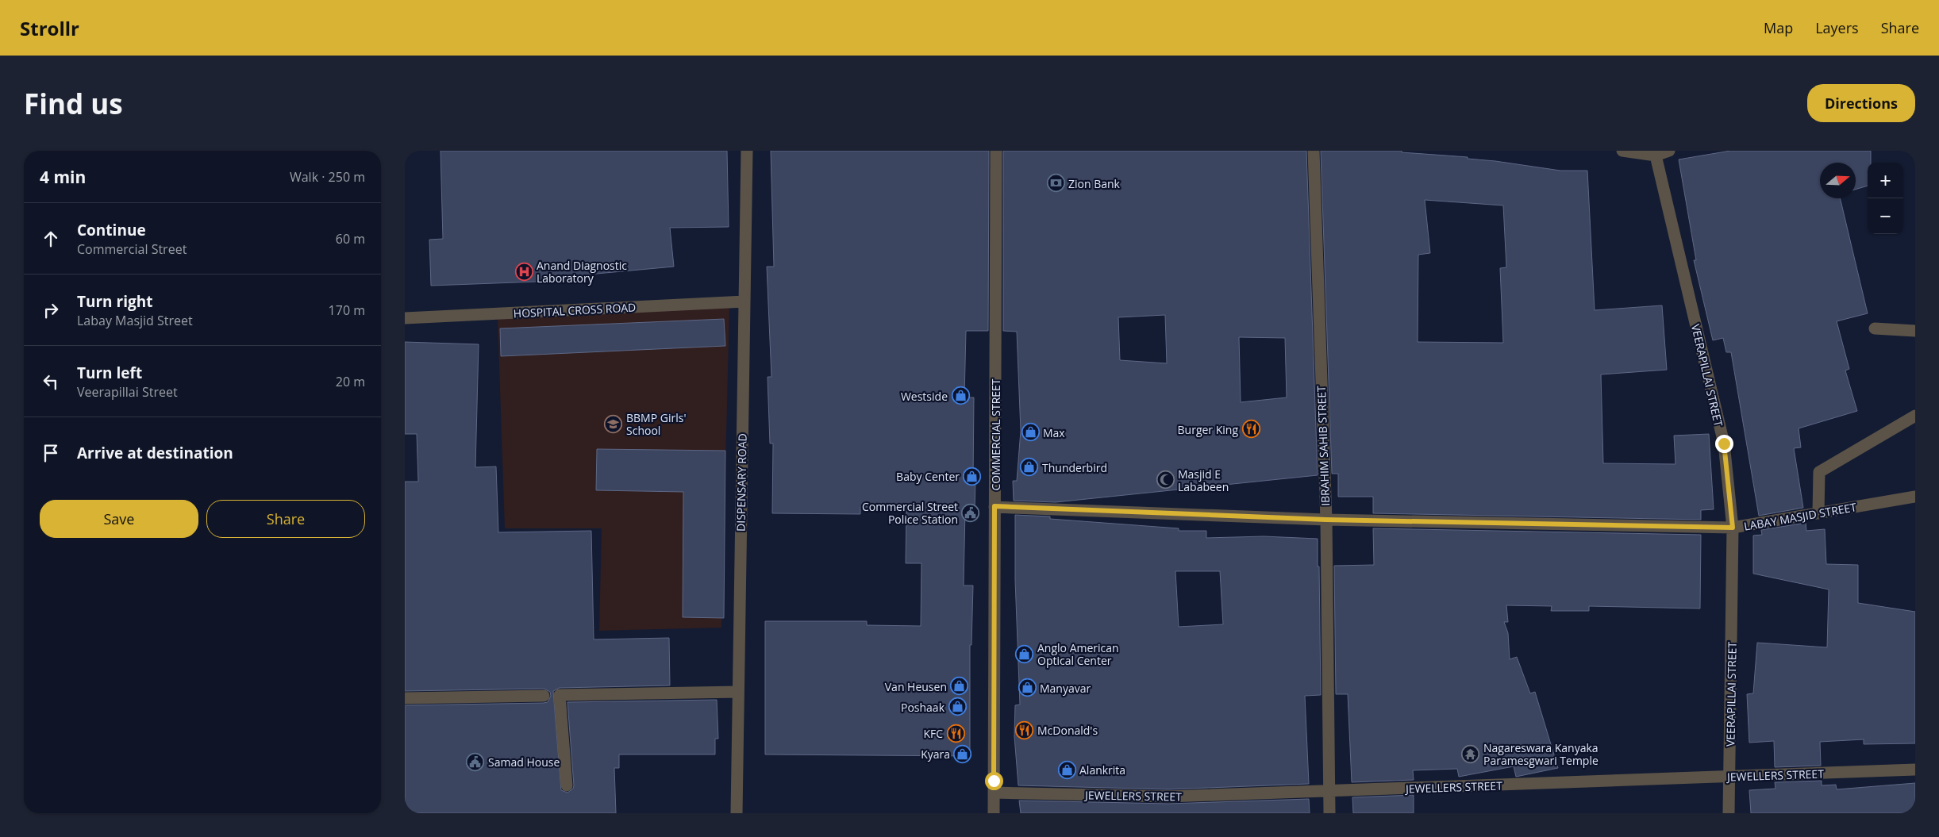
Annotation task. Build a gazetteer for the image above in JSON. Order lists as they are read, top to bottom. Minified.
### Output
{"streets":{"street":["HOSPITAL CROSS ROAD","VEERAPILLAI STREET","COMMERCIAL STREET","IBRAHIM SAHIB STREET","DISPENSARY ROAD","LABAY MASJID STREET","JEWELLERS STREET"]},"crossings":[["HOSPITAL CROSS ROAD","DISPENSARY ROAD"],["VEERAPILLAI STREET","LABAY MASJID STREET"],["VEERAPILLAI STREET","JEWELLERS STREET"],["COMMERCIAL STREET","LABAY MASJID STREET"],["COMMERCIAL STREET","JEWELLERS STREET"],["IBRAHIM SAHIB STREET","LABAY MASJID STREET"],["IBRAHIM SAHIB STREET","JEWELLERS STREET"]],"places":{"bank":["Zion Bank"],"hospital":["Anand Diagnostic Laboratory"],"shop":["Westside","Max","Thunderbird","Baby Center","Anglo American Optical Center","Van Heusen","Manyavar","Poshaak","Kyara","Alankrita"],"school or university":["BBMP Girls' School"],"restaurant":["Burger King","McDonald's","KFC"],"mosque":["Masjid E Lababeen"],"public building":["Commercial Street Police Station","Samad House"],"temple":["Nagareswara Kanyaka Paramesgwari Temple"]},"north":"right","page":{"header":"Strollr","nav":["Map","Layers","Share"],"buttons":["Directions",["Save","Share"]],"title":"Find us","heading":["4 min","Walk · 250 m"],"map_buttons":["+","−"],"list":[["Continue","Commercial Street","60 m"],["Turn right","Labay Masjid Street","170 m"],["Turn left","Veerapillai Street","20 m"],"Arrive at destination"]}}
